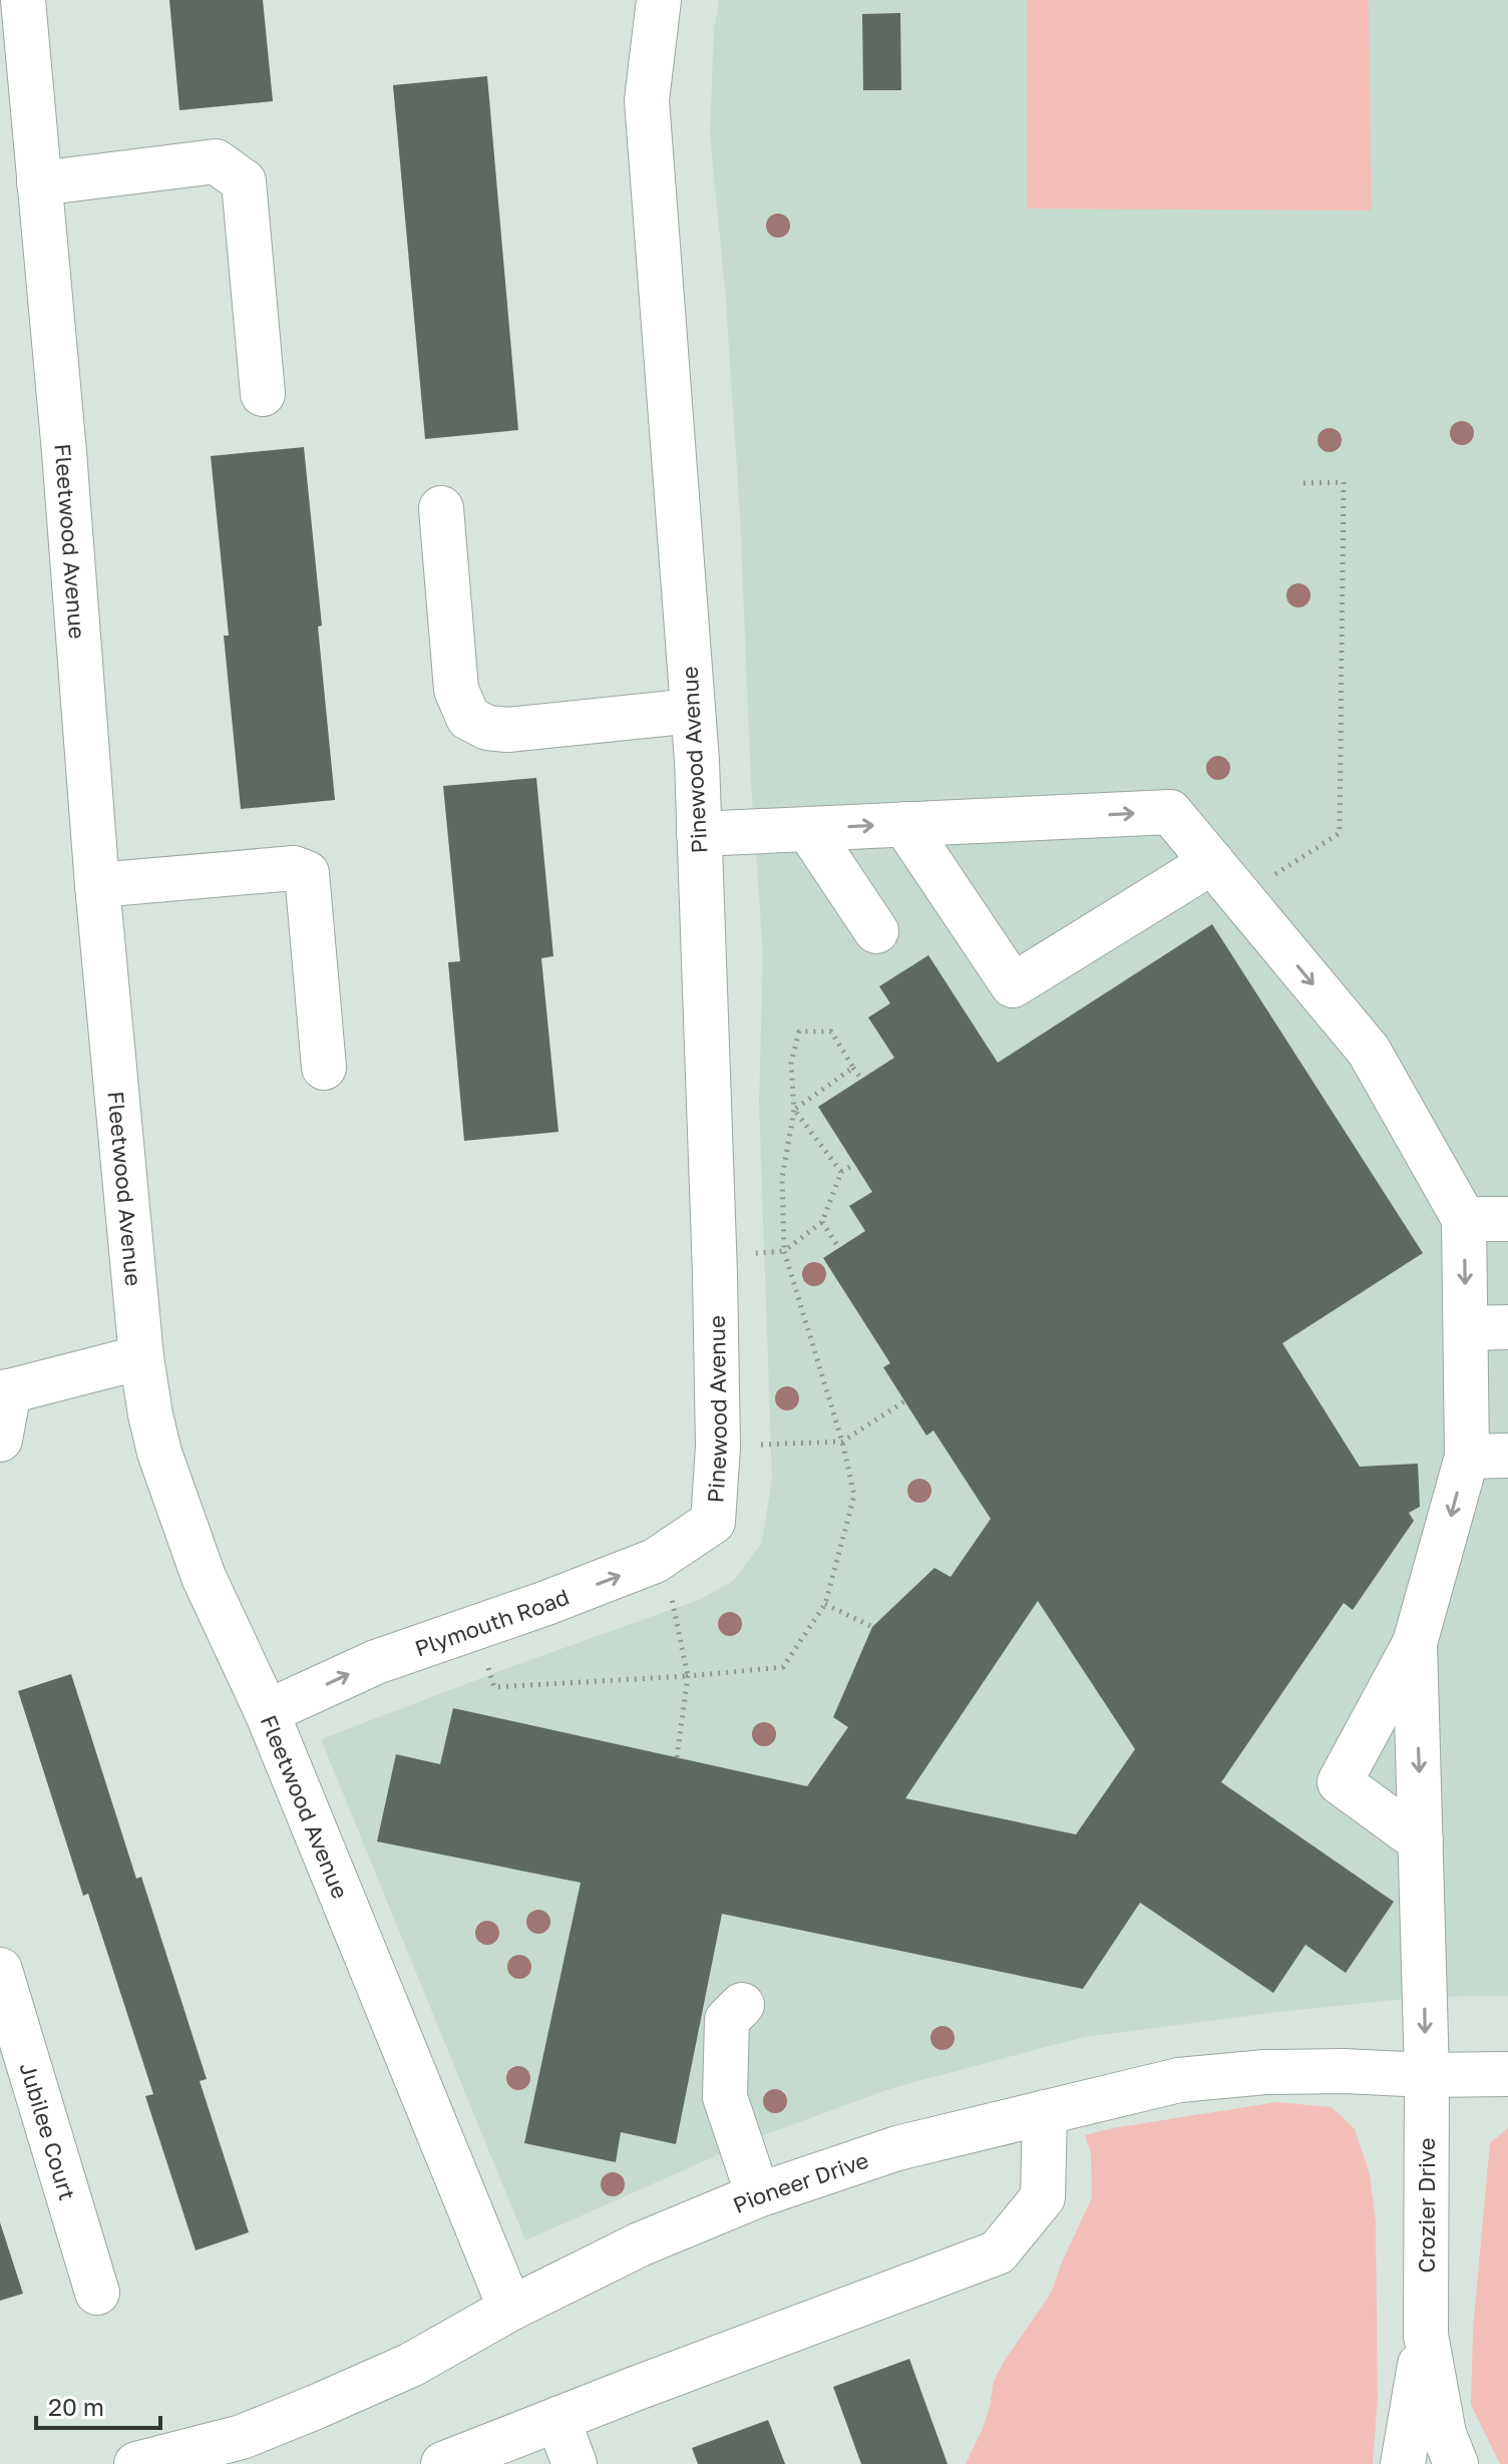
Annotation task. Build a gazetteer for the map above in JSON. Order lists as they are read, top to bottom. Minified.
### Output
{"streets":{"street":["Fleetwood Avenue","Pinewood Avenue","Plymouth Road","Jubilee Court","Pioneer Drive","Crozier Drive"]},"crossings":[["Fleetwood Avenue","Plymouth Road"],["Fleetwood Avenue","Pioneer Drive"],["Pinewood Avenue","Plymouth Road"],["Pioneer Drive","Crozier Drive"]],"one_way":["Plymouth Road","Crozier Drive"],"scale_bar":"20 m"}
